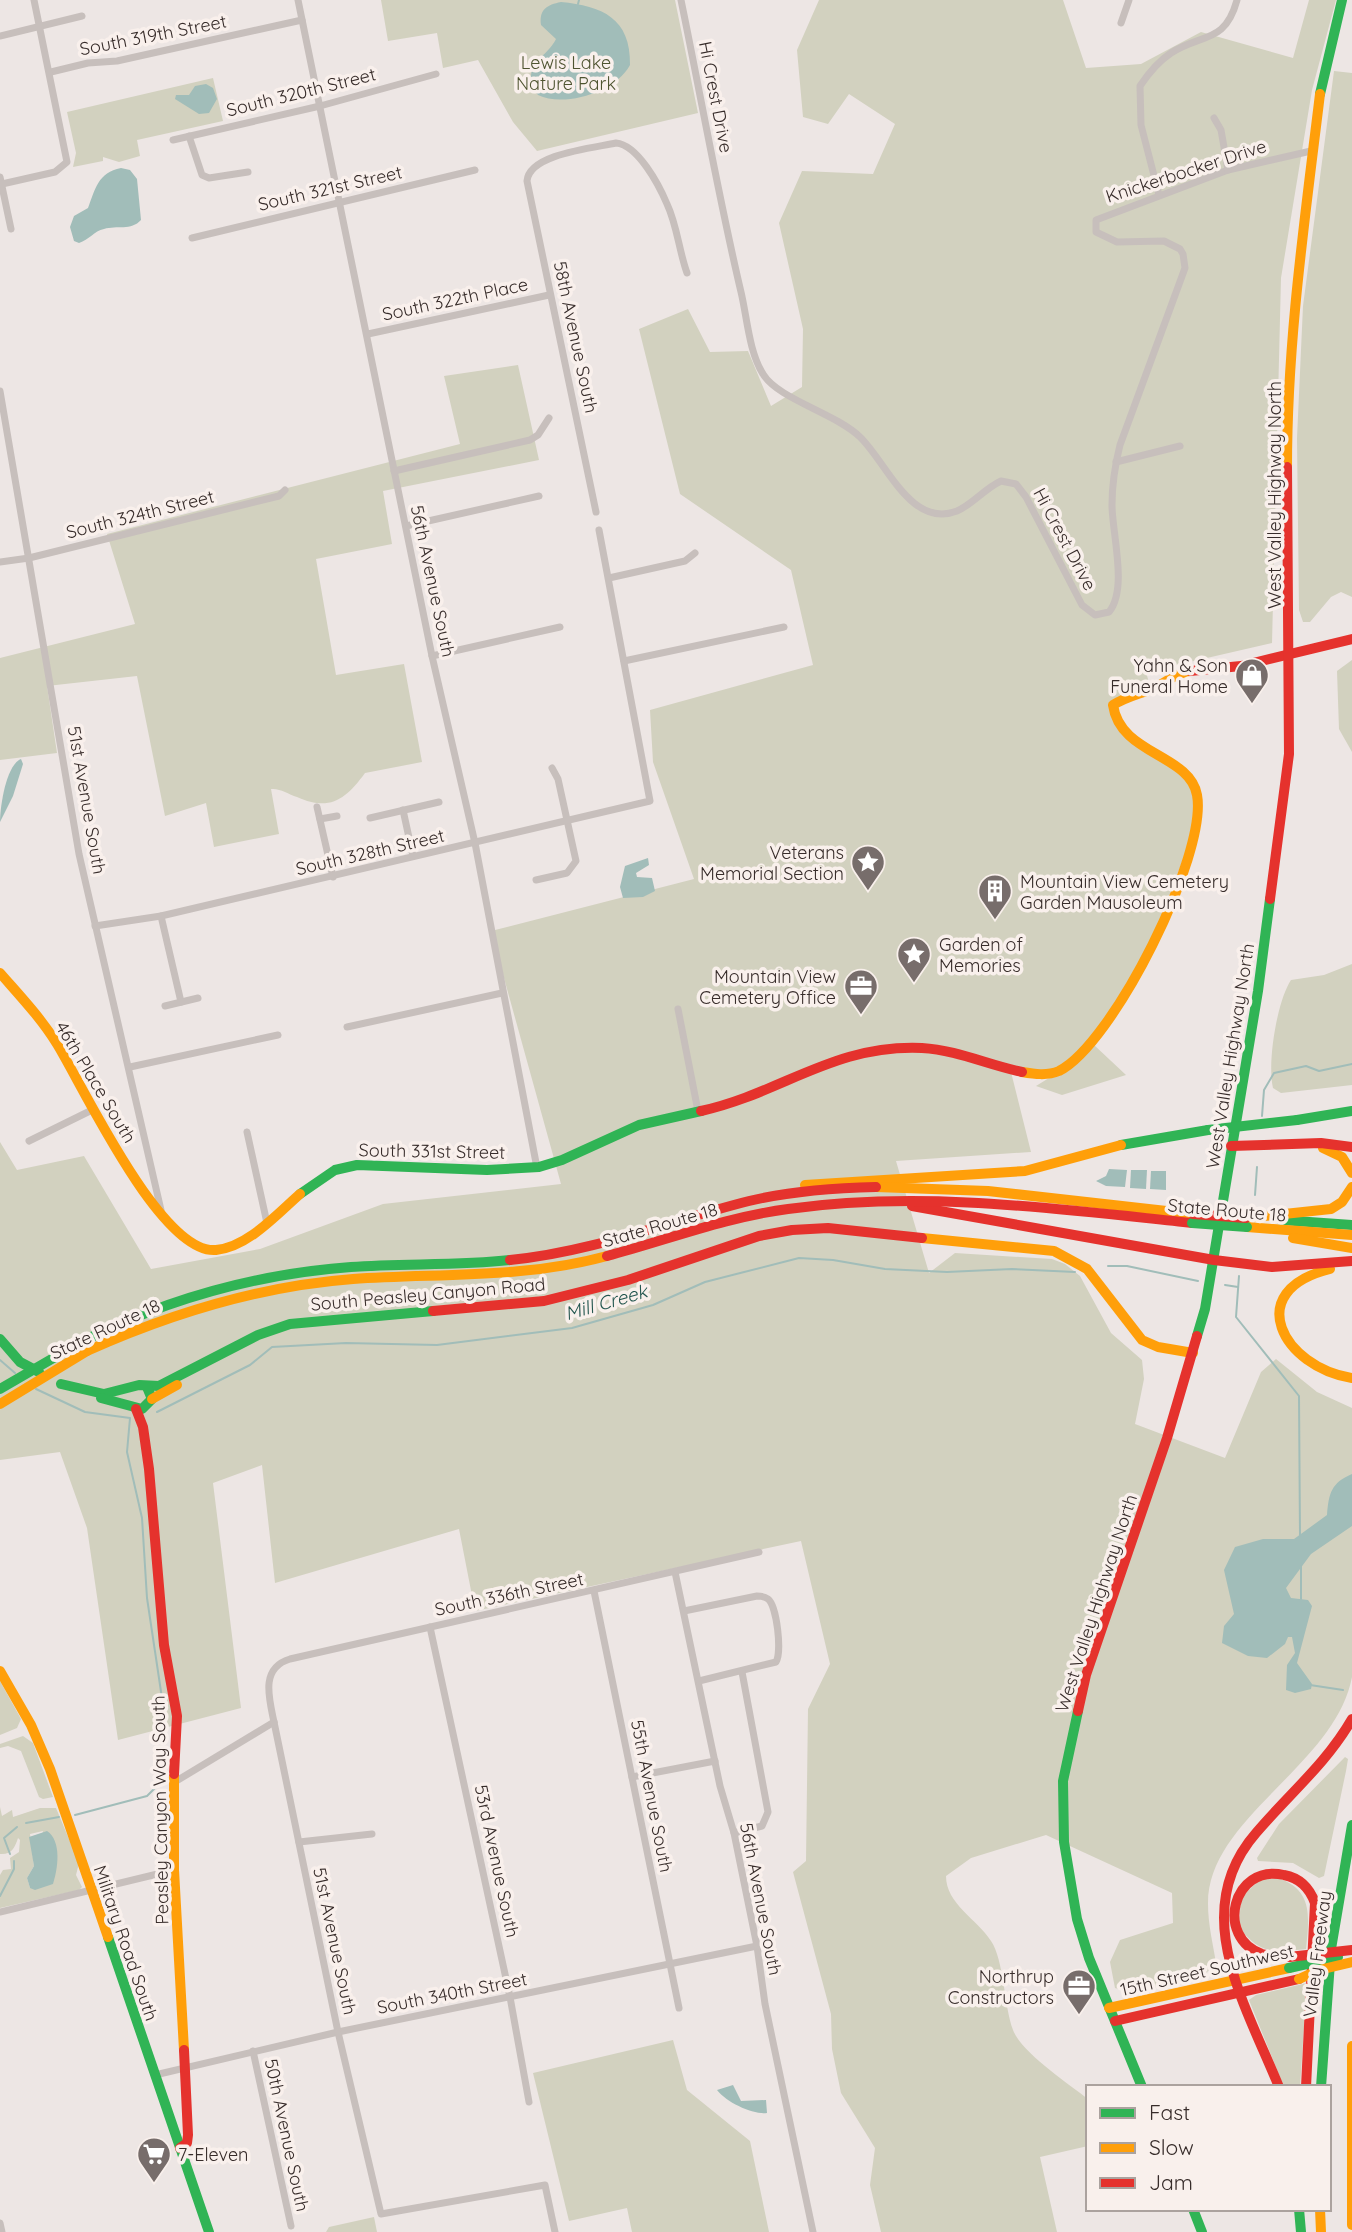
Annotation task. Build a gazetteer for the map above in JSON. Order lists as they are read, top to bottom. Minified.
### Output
{"streets":{"main road":["West Valley Highway North","46th Place South","South 331st Street","State Route 18","South Peasley Canyon Road","Peasley Canyon Way South","Military Road South","Valley Freeway","15th Street Southwest"],"street":["South 319th Street","South 320th Street","Hi Crest Drive","Knickerbocker Drive","South 321st Street","South 322th Place","58th Avenue South","South 324th Street","56th Avenue South","51st Avenue South","South 328th Street","South 336th Street","55th Avenue South","53rd Avenue South","South 340th Street","50th Avenue South"]},"crossings":[["South 319th Street","56th Avenue South"],["South 320th Street","56th Avenue South"],["Hi Crest Drive","Knickerbocker Drive"],["Knickerbocker Drive","West Valley Highway North"],["South 321st Street","56th Avenue South"],["South 322th Place","58th Avenue South"],["South 322th Place","56th Avenue South"],["West Valley Highway North","South 331st Street"],["West Valley Highway North","South Peasley Canyon Road"],["West Valley Highway North","15th Street Southwest"],["South 324th Street","51st Avenue South"],["56th Avenue South","South 328th Street"],["56th Avenue South","South 331st Street"],["56th Avenue South","South 336th Street"],["56th Avenue South","South 340th Street"],["51st Avenue South","South 328th Street"],["51st Avenue South","46th Place South"],["51st Avenue South","South 331st Street"],["51st Avenue South","South 336th Street"],["51st Avenue South","South 340th Street"],["46th Place South","South 331st Street"],["South Peasley Canyon Road","Peasley Canyon Way South"],["South 336th Street","55th Avenue South"],["South 336th Street","53rd Avenue South"],["55th Avenue South","South 340th Street"],["Peasley Canyon Way South","Military Road South"],["Peasley Canyon Way South","South 340th Street"],["53rd Avenue South","South 340th Street"],["Military Road South","South 340th Street"],["South 340th Street","50th Avenue South"]],"water":["Mill Creek"],"parks":["Lewis Lake Nature Park"],"places":{"shop":["Yahn & Son Funeral Home"],"place":["Veterans Memorial Section","Garden of Memories"],"building":["Mountain View Cemetery Garden Mausoleum"],"office":["Mountain View Cemetery Office","Northrup Constructors"],"supermarket":["7-Eleven"]},"legend":["Fast","Slow","Jam"]}
